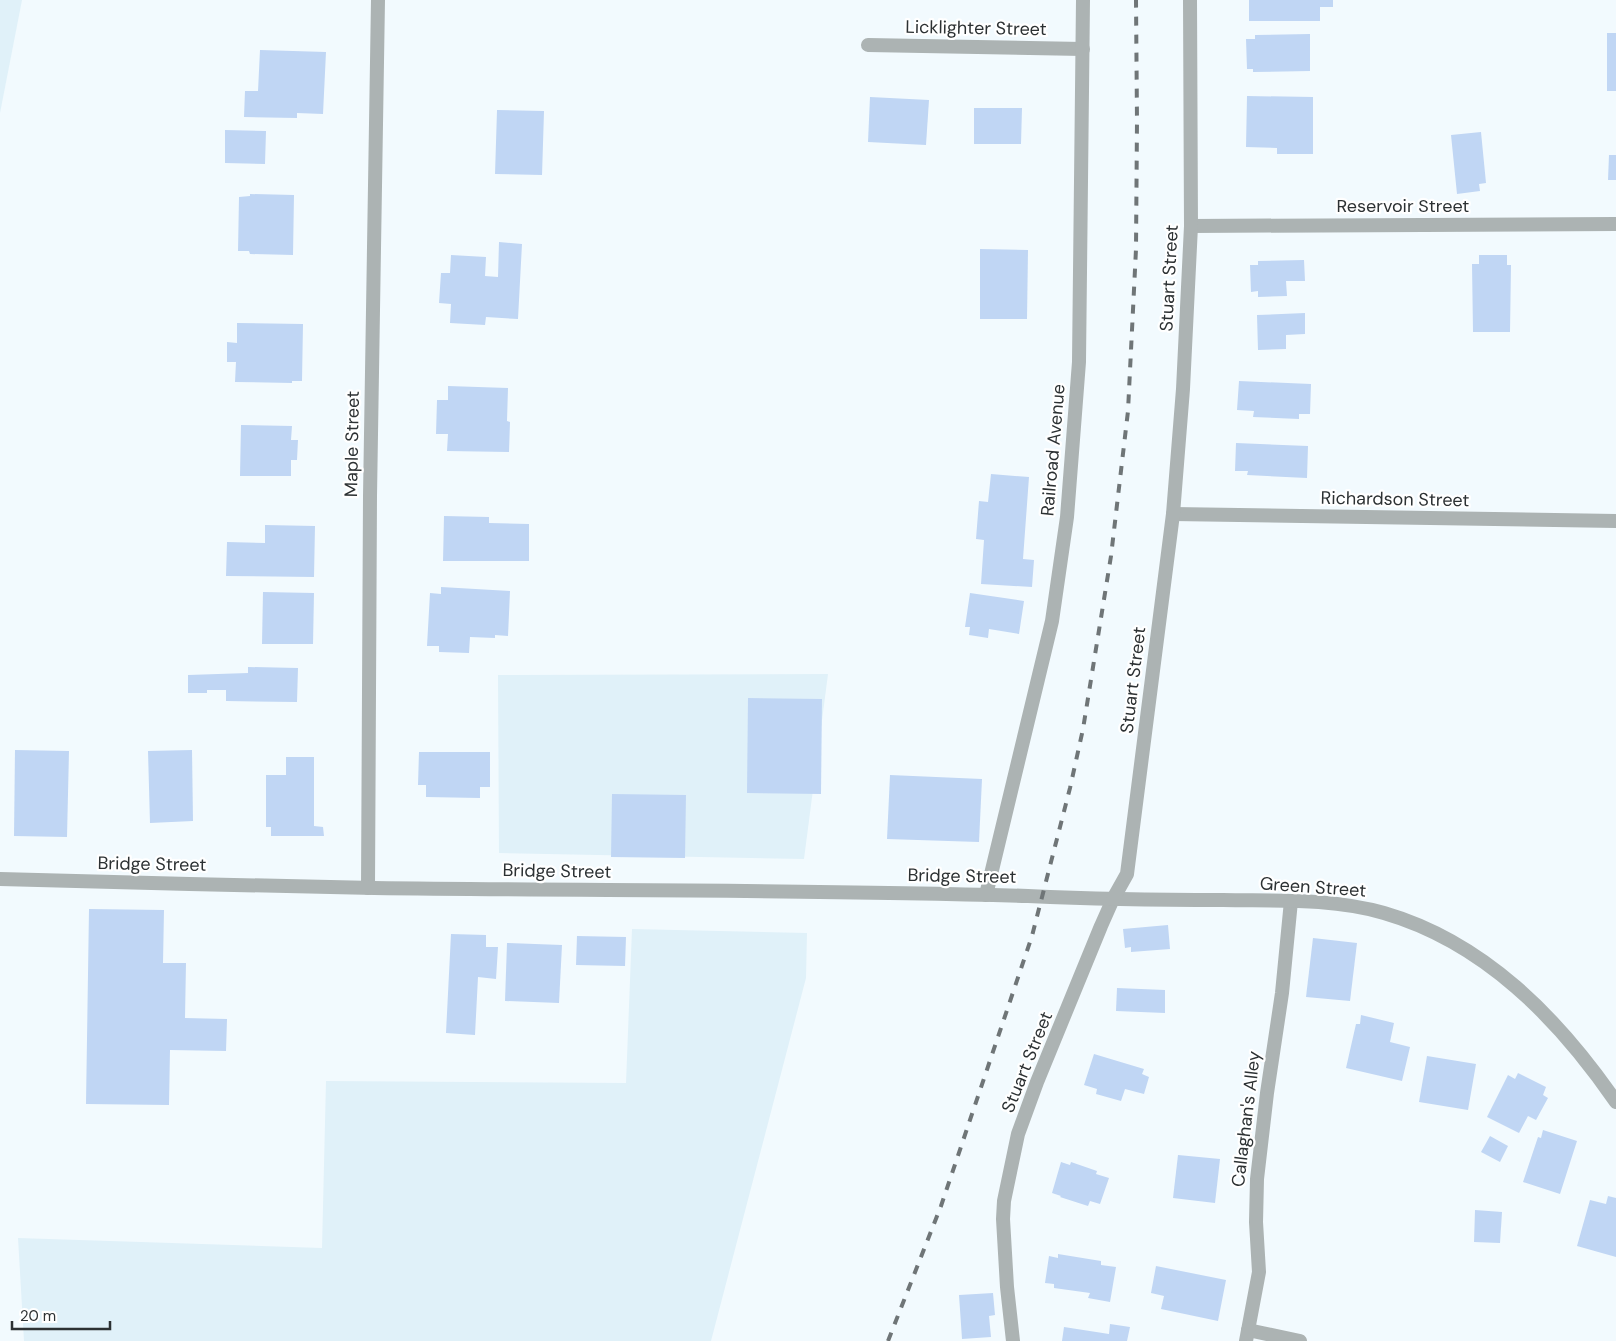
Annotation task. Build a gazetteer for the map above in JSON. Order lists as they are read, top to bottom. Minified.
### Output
{"streets":{"street":["Licklighter Street","Reservoir Street","Stuart Street","Maple Street","Railroad Avenue","Richardson Street","Bridge Street","Green Street","Callaghan's Alley"]},"crossings":[["Licklighter Street","Railroad Avenue"],["Reservoir Street","Stuart Street"],["Stuart Street","Richardson Street"],["Stuart Street","Bridge Street"],["Stuart Street","Green Street"],["Maple Street","Bridge Street"],["Railroad Avenue","Bridge Street"],["Bridge Street","Green Street"],["Green Street","Callaghan's Alley"]],"scale_bar":"20 m"}
